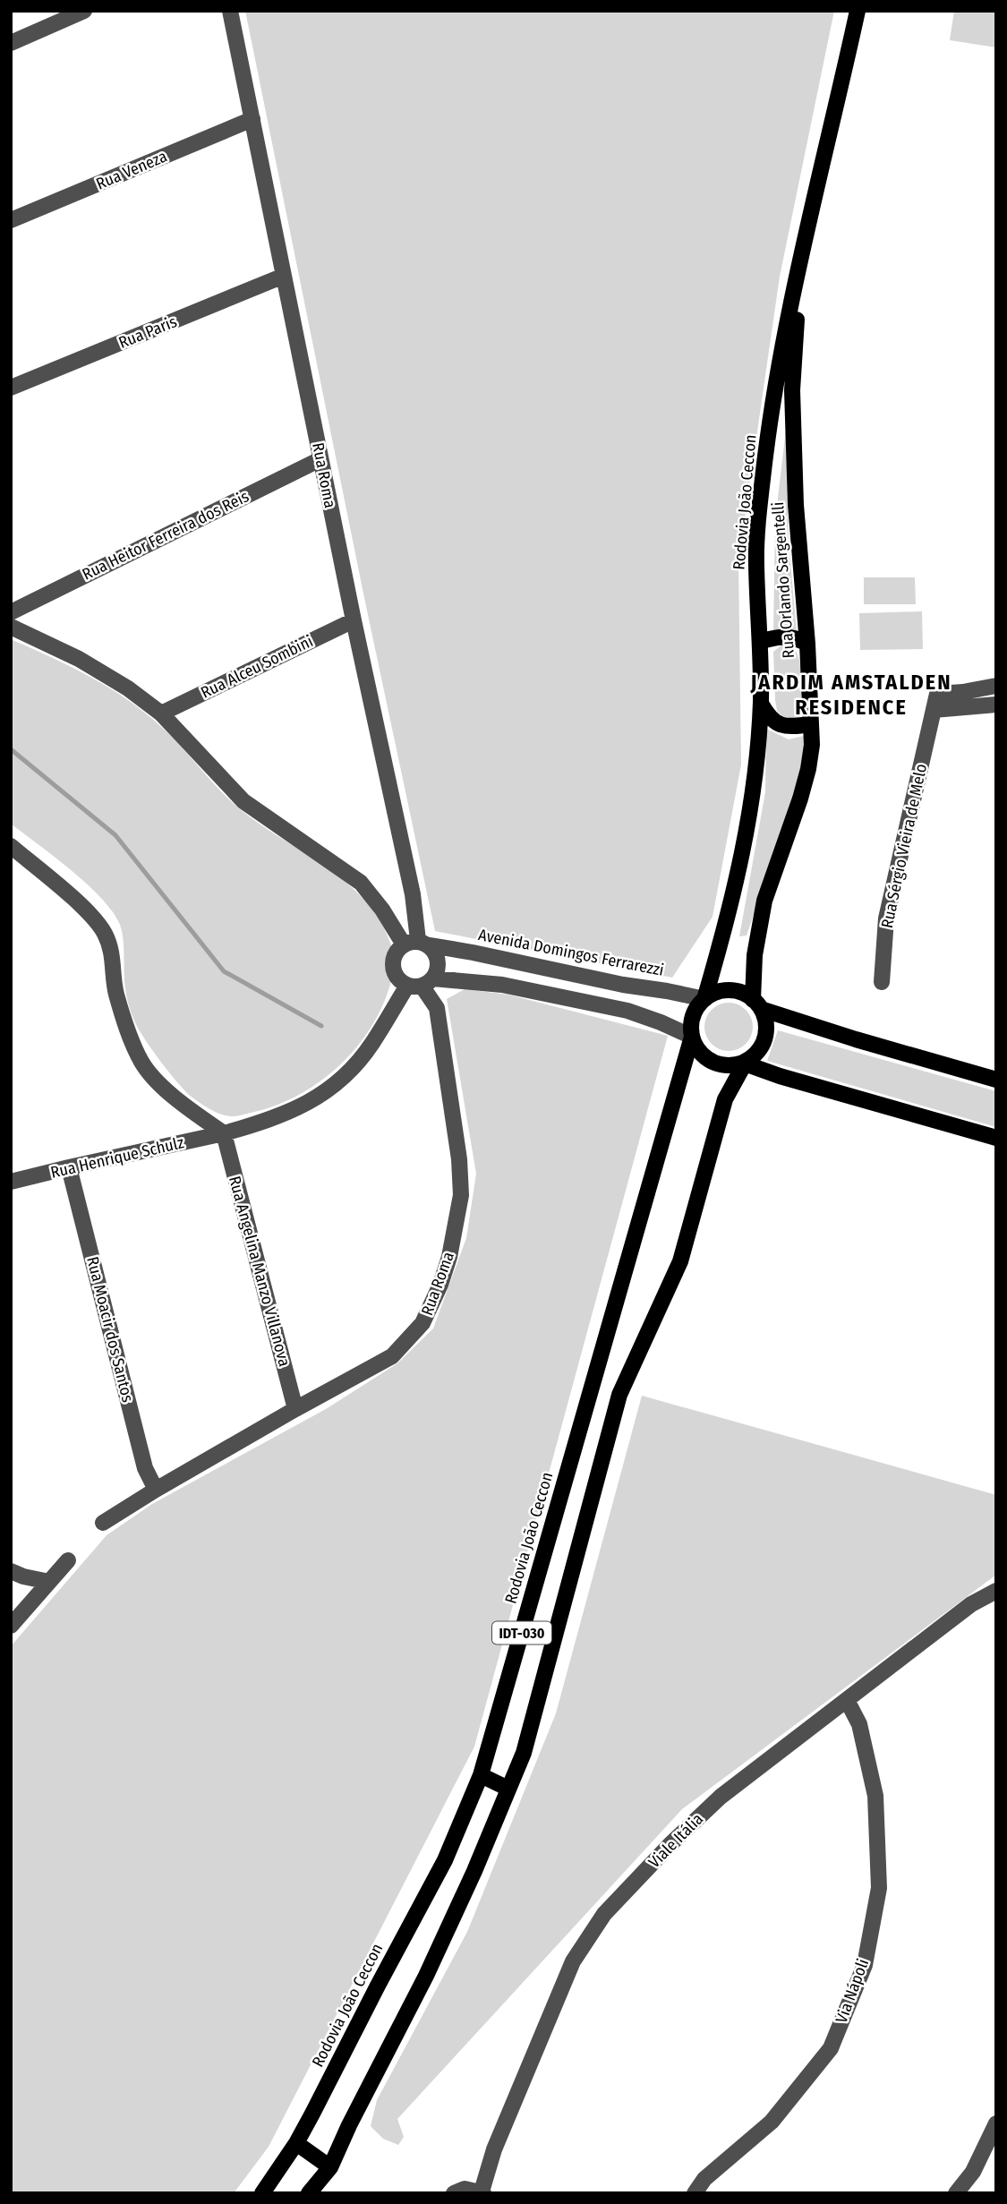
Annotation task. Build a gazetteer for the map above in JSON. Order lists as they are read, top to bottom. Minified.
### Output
{"streets":{"main road":["Rodovia João Ceccon","Rua Orlando Sargentelli","IDT-030"],"street":["Rua Veneza","Rua Paris","Rua Roma","Rua Heitor Ferreira dos Reis","Rua Alceu Sombini","Rua Sérgio Vieira de Melo","Avenida Domingos Ferrarezzi","Rua Henrique Schulz","Rua Angelina Manzo Villanova","Rua Moacir dos Santos","Viale Itália","Via Nápoli"]},"crossings":[["Rua Veneza","Rua Roma"],["Rua Paris","Rua Roma"],["Rua Roma","Rua Heitor Ferreira dos Reis"],["Rua Roma","Rua Alceu Sombini"],["Rua Roma","Avenida Domingos Ferrarezzi"],["Rua Roma","Rua Henrique Schulz"],["Rua Roma","Rua Angelina Manzo Villanova"],["Rua Roma","Rua Moacir dos Santos"],["Rodovia João Ceccon","Rua Orlando Sargentelli"],["Rodovia João Ceccon","Avenida Domingos Ferrarezzi"],["Rodovia João Ceccon","IDT-030"],["Rua Orlando Sargentelli","Avenida Domingos Ferrarezzi"],["Rua Orlando Sargentelli","IDT-030"],["Avenida Domingos Ferrarezzi","Rua Henrique Schulz"],["Avenida Domingos Ferrarezzi","IDT-030"],["Rua Henrique Schulz","Rua Angelina Manzo Villanova"],["Rua Henrique Schulz","Rua Moacir dos Santos"],["Viale Itália","Via Nápoli"]],"districts":["JARDIM AMSTALDEN RESIDENCE"]}
